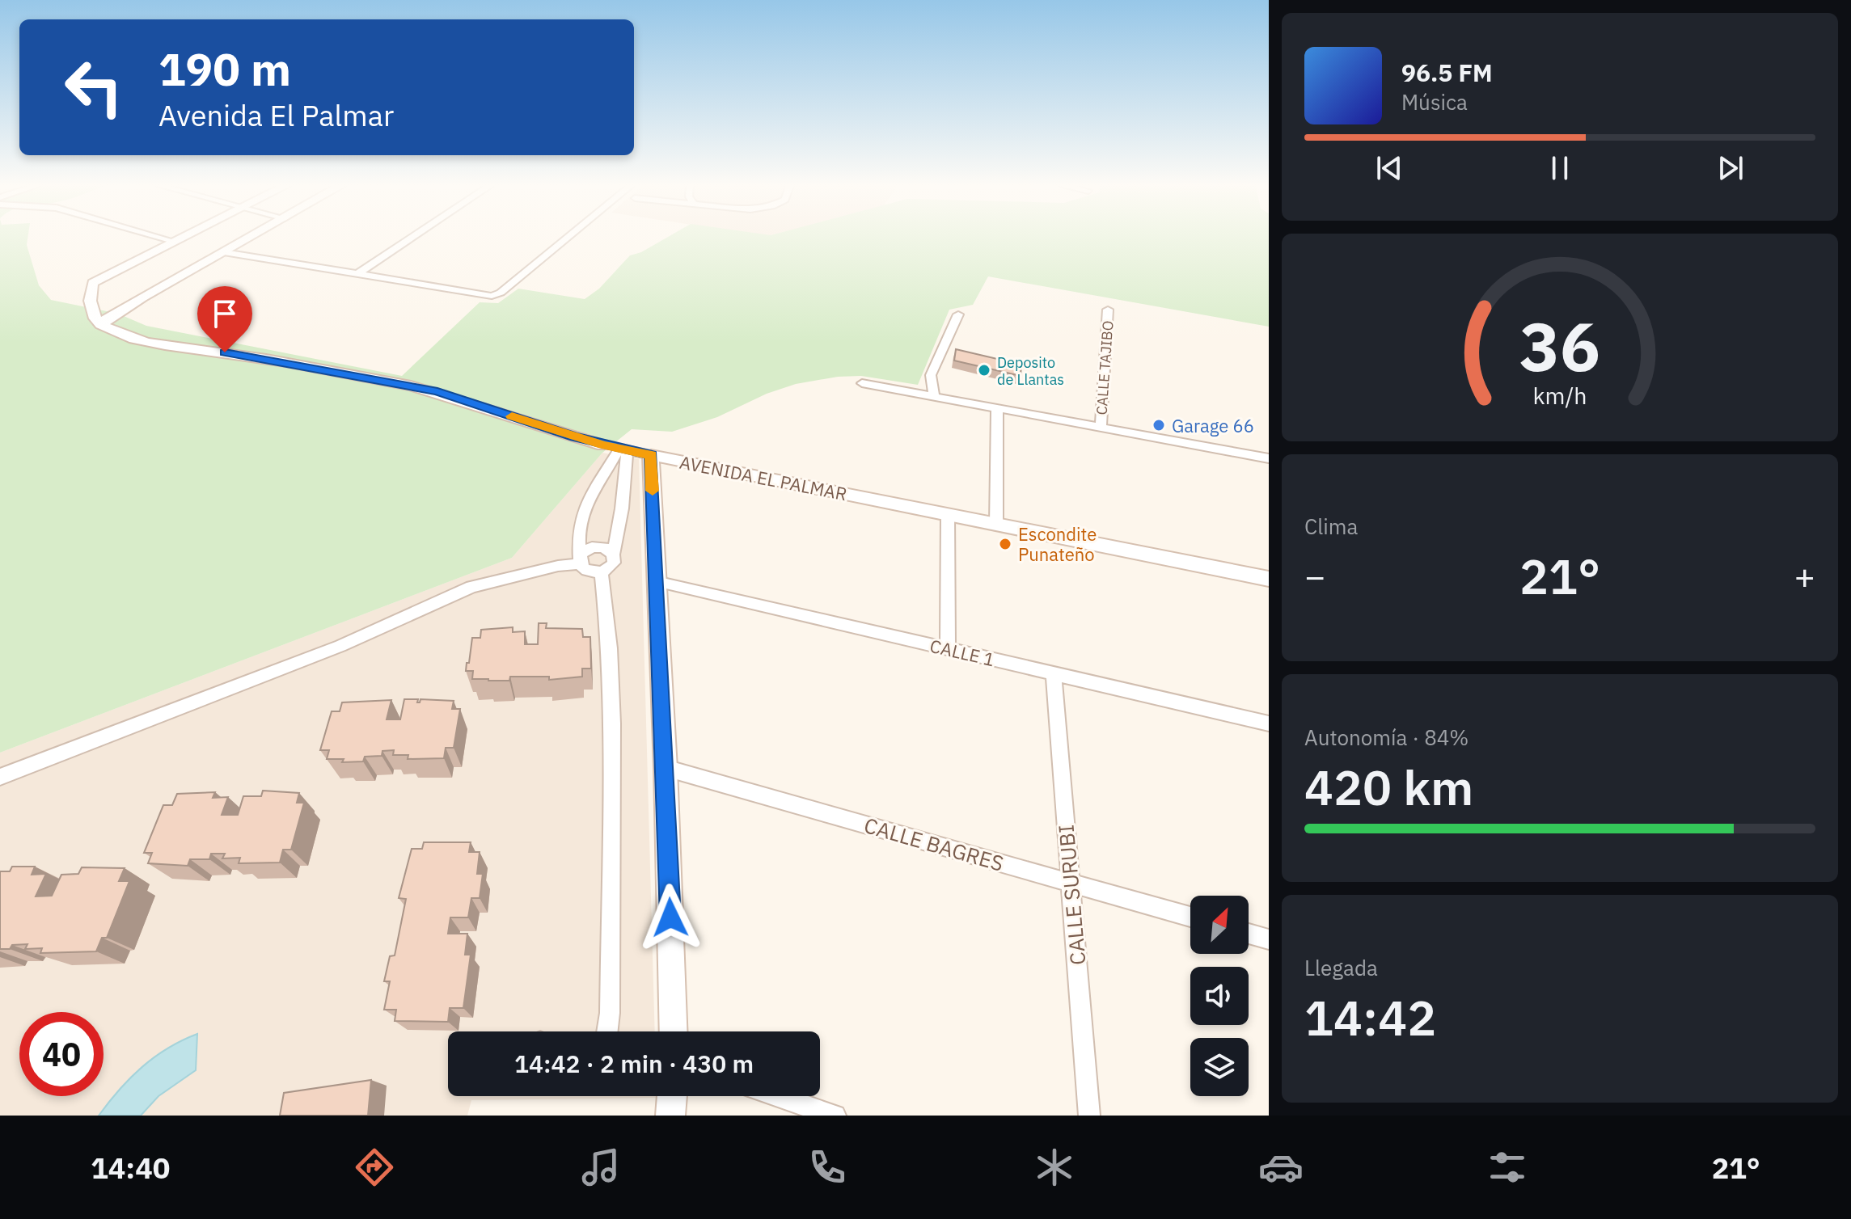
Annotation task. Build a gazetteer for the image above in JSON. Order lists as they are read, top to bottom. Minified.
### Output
{"streets":{"street":["CALLE TAJIBO","AVENIDA EL PALMAR","CALLE 1","CALLE BAGRES","CALLE SURUBI"]},"crossings":[["CALLE 1","CALLE SURUBI"],["CALLE BAGRES","CALLE SURUBI"]],"places":["Deposito de Llantas","Garage 66","Escondite Punateño"],"north":"top right","page":{"turn":["190 m","Avenida El Palmar"],"song":["96.5 FM","Música"],"tile":["Clima",["Autonomía · 84%","420 km"],["Llegada","14:42"]],"heat":["−","21°","+"],"limit":"40","trip":"14:42 · 2 min · 430 m","tabs":["14:40","21°"],"gauge":["36","km/h"]}}
